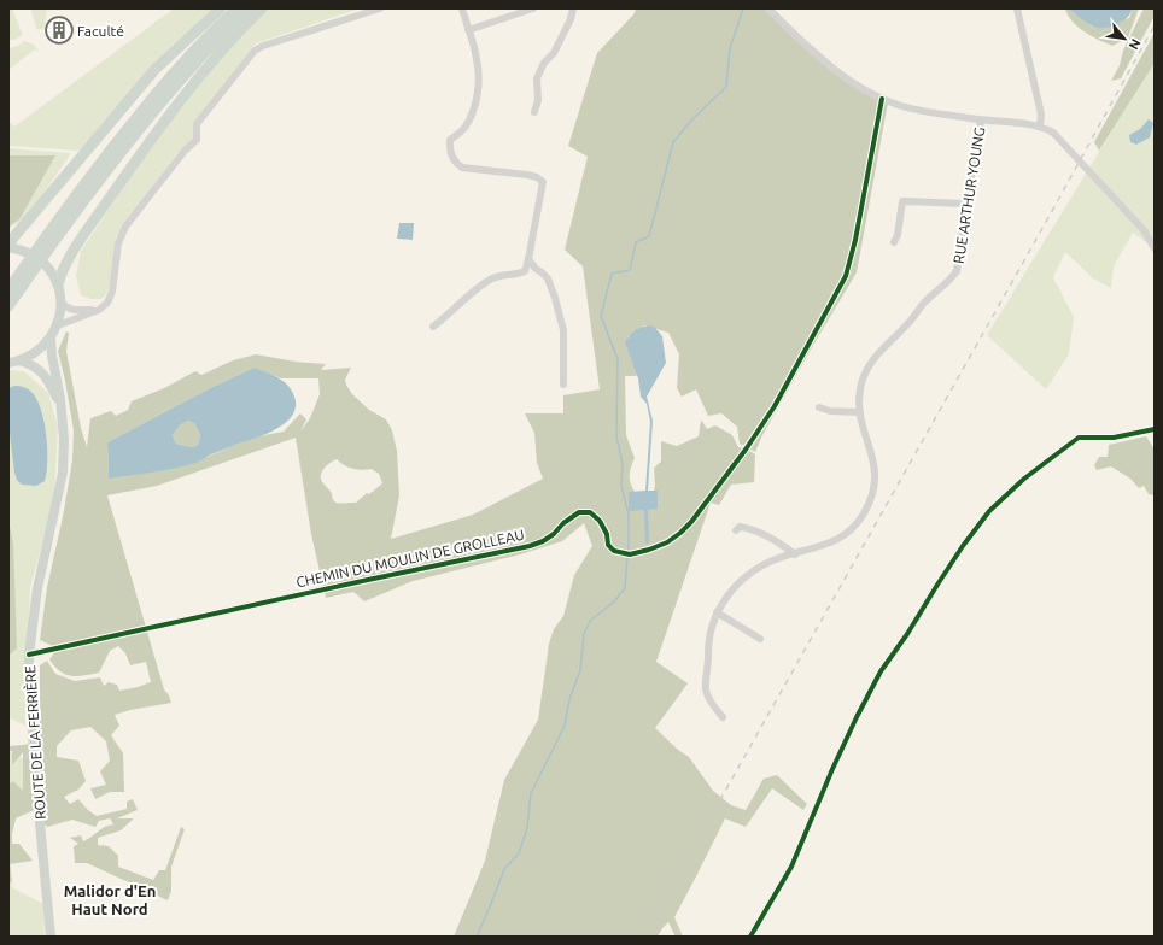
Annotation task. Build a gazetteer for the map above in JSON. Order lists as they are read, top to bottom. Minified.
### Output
{"streets":{"main road":["ROUTE DE LA FERRIÈRE"],"street":["RUE ARTHUR YOUNG","CHEMIN DU MOULIN DE GROLLEAU"]},"crossings":[["CHEMIN DU MOULIN DE GROLLEAU","ROUTE DE LA FERRIÈRE"]],"districts":["Malidor d'En Haut Nord"],"places":{"building":["Faculté"]},"north":"bottom right"}
